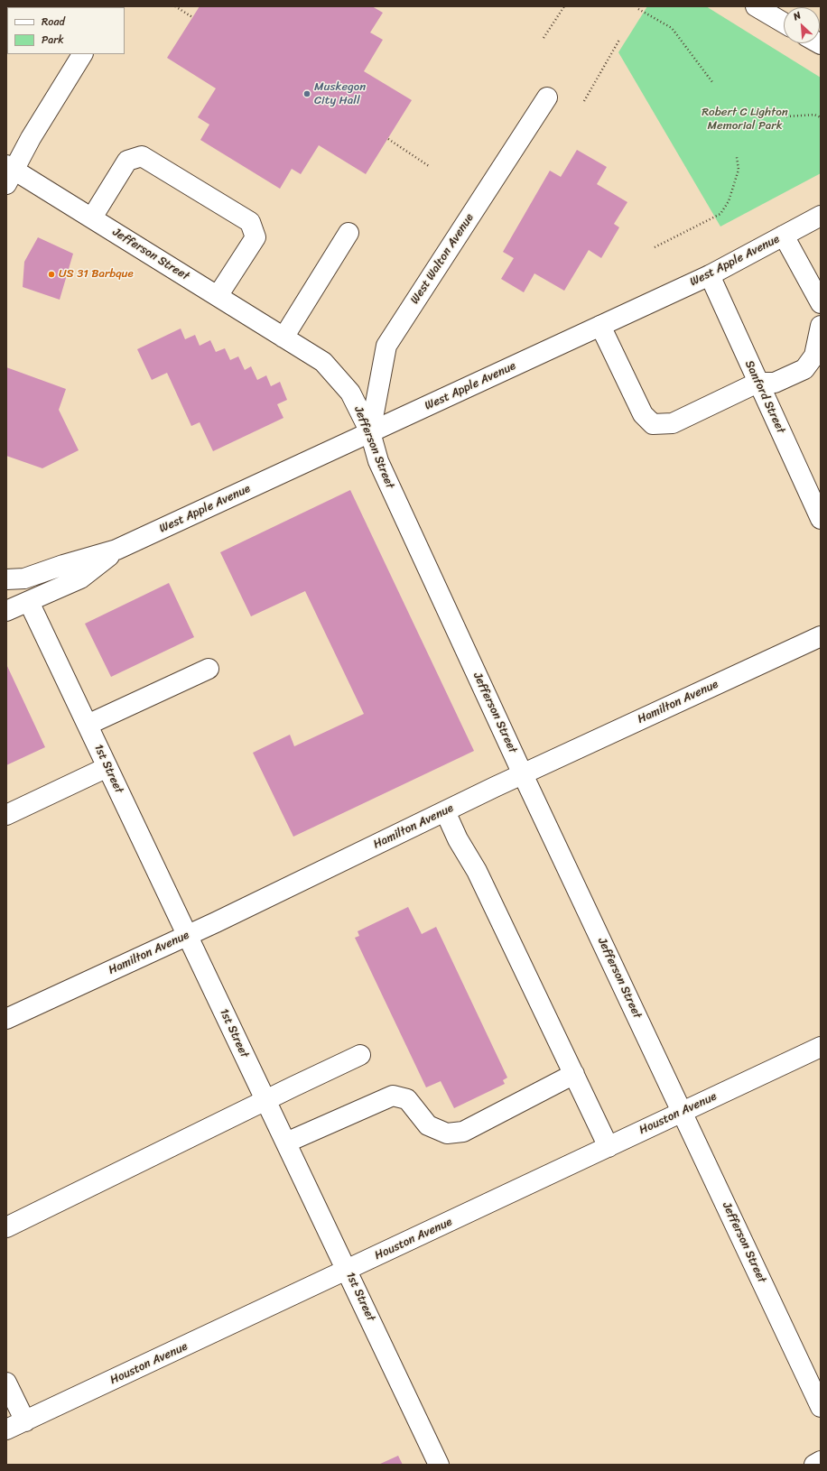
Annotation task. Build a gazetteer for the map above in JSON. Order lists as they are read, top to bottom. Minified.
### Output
{"streets":{"street":["Jefferson Street","West Walton Avenue","West Apple Avenue","Sanford Street","Hamilton Avenue","1st Street","Houston Avenue"]},"crossings":[["Jefferson Street","West Walton Avenue"],["Jefferson Street","West Apple Avenue"],["Jefferson Street","Hamilton Avenue"],["Jefferson Street","Houston Avenue"],["West Walton Avenue","West Apple Avenue"],["West Apple Avenue","Sanford Street"],["West Apple Avenue","1st Street"],["Hamilton Avenue","1st Street"],["1st Street","Houston Avenue"]],"parks":["Robert C Lighton Memorial Park"],"places":["Muskegon City Hall","US 31 Barbque"],"legend":["Road","Park"],"north":"top left"}
